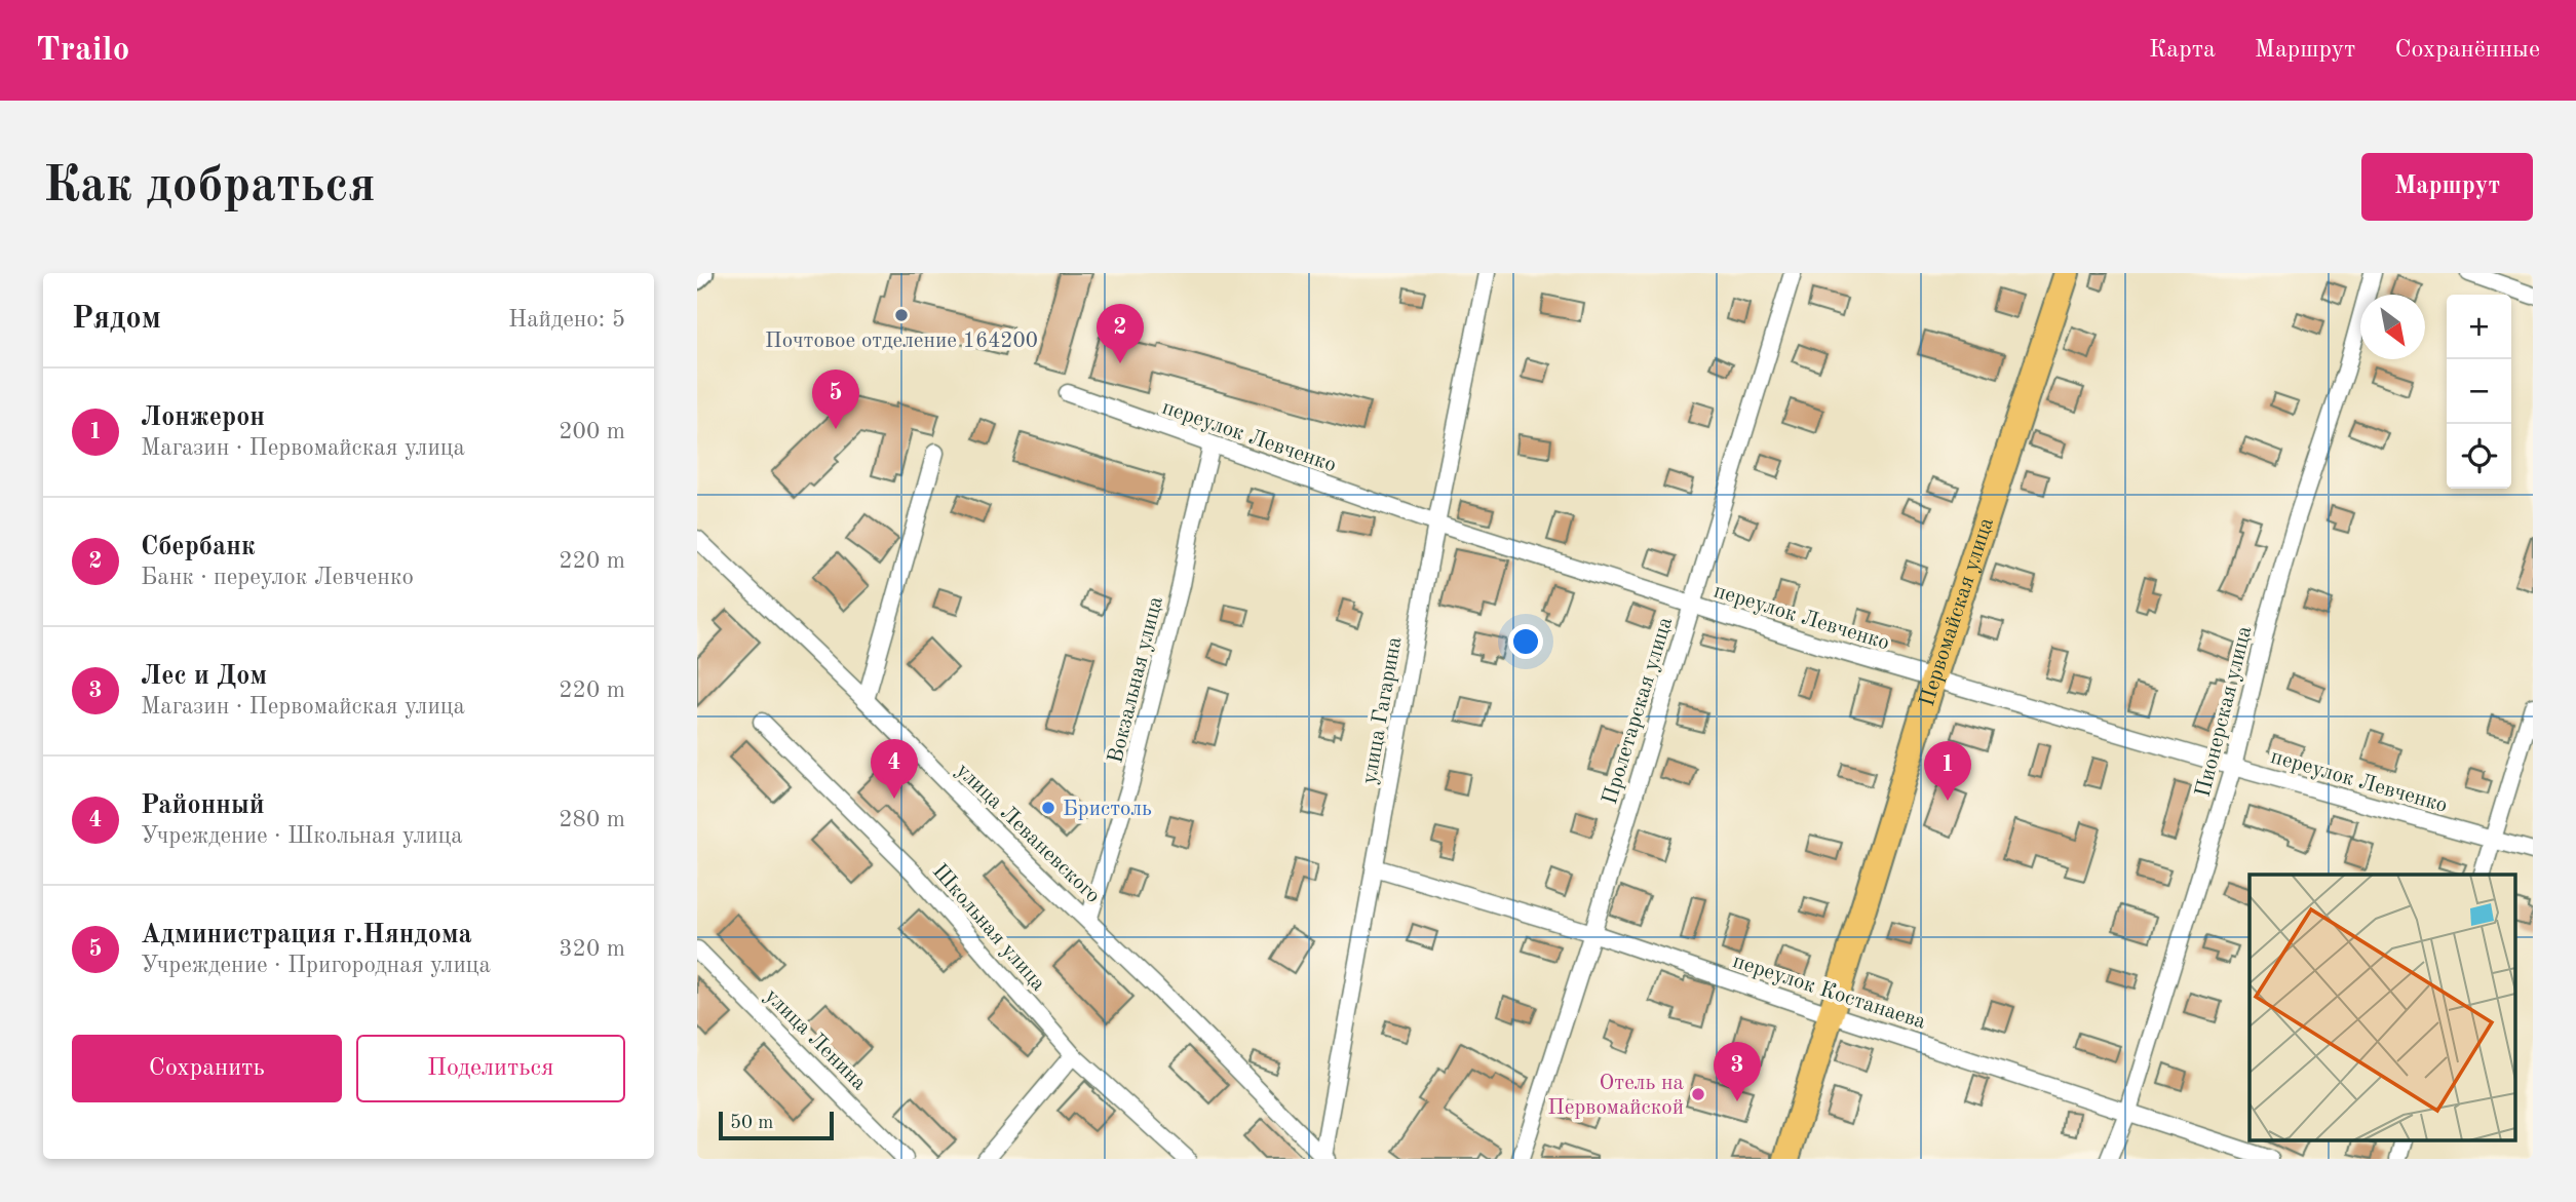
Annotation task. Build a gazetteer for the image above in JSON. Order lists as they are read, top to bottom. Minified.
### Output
{"streets":{"main road":["Первомайская улица"],"street":["переулок Левченко","Вокзальная улица","улица Гагарина","Пролетарская улица","Пионерская улица","улица Леваневского","Школьная улица","переулок Костанаева","улица Ленина"]},"crossings":[["переулок Левченко","Первомайская улица"],["переулок Левченко","Вокзальная улица"],["переулок Левченко","улица Гагарина"],["переулок Левченко","Пролетарская улица"],["переулок Левченко","Пионерская улица"],["Первомайская улица","переулок Костанаева"],["Вокзальная улица","улица Леваневского"],["улица Гагарина","улица Леваневского"],["улица Гагарина","переулок Костанаева"],["Пролетарская улица","переулок Костанаева"],["Пионерская улица","переулок Костанаева"]],"places":["Почтовое отделение 164200","Бристоль","Отель на Первомайской"],"scale_bar":"50 m","north":"bottom right","page":{"header":"Trailo","nav":["Карта","Маршрут","Сохранённые"],"buttons":["Маршрут",["Сохранить","Поделиться"]],"title":"Как добраться","heading":["Рядом","Найдено: 5"],"map_buttons":["+","−"],"pins":["2","5","4","1","3"],"list":[{"mark":"1","name":"Лонжерон","note":"Магазин · Первомайская улица","value":"200 m"},{"mark":"2","name":"Сбербанк","note":"Банк · переулок Левченко","value":"220 m"},{"mark":"3","name":"Лес и Дом","note":"Магазин · Первомайская улица","value":"220 m"},{"mark":"4","name":"Районный","note":"Учреждение · Школьная улица","value":"280 m"},{"mark":"5","name":"Администрация г.Няндома","note":"Учреждение · Пригородная улица","value":"320 m"}],"scale":"50 m"}}
